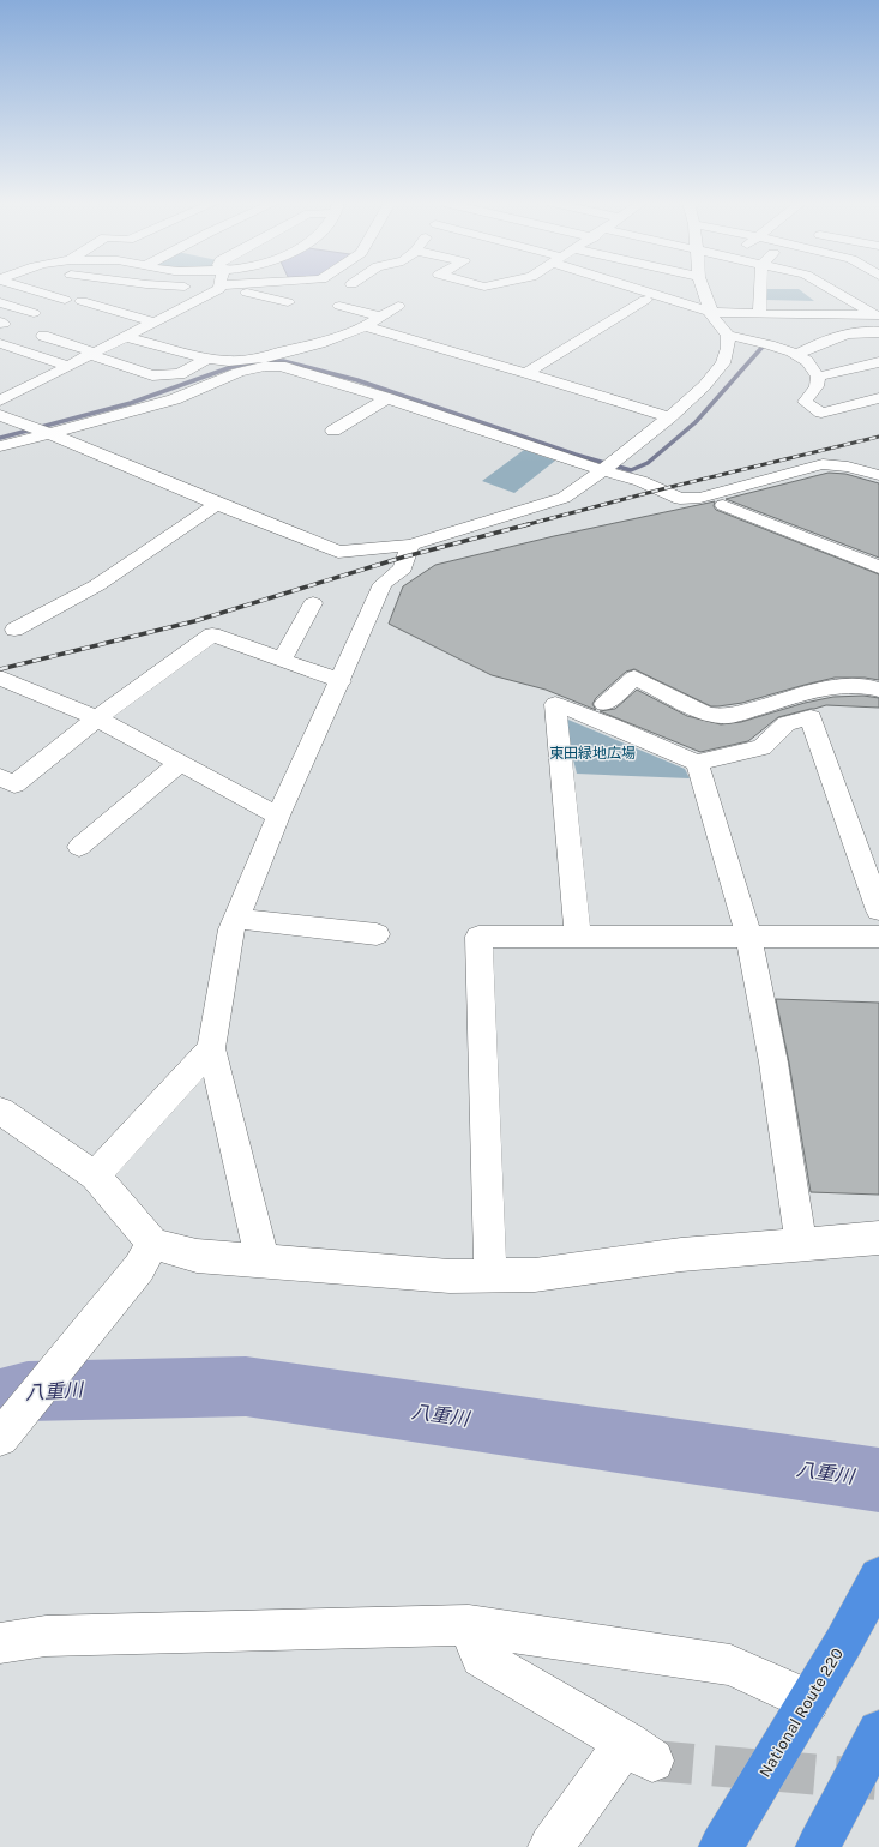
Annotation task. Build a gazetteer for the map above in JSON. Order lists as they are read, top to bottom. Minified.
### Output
{"streets":{"highway":["National Route 220"]},"water":["八重川"],"parks":["東田緑地広場"]}
